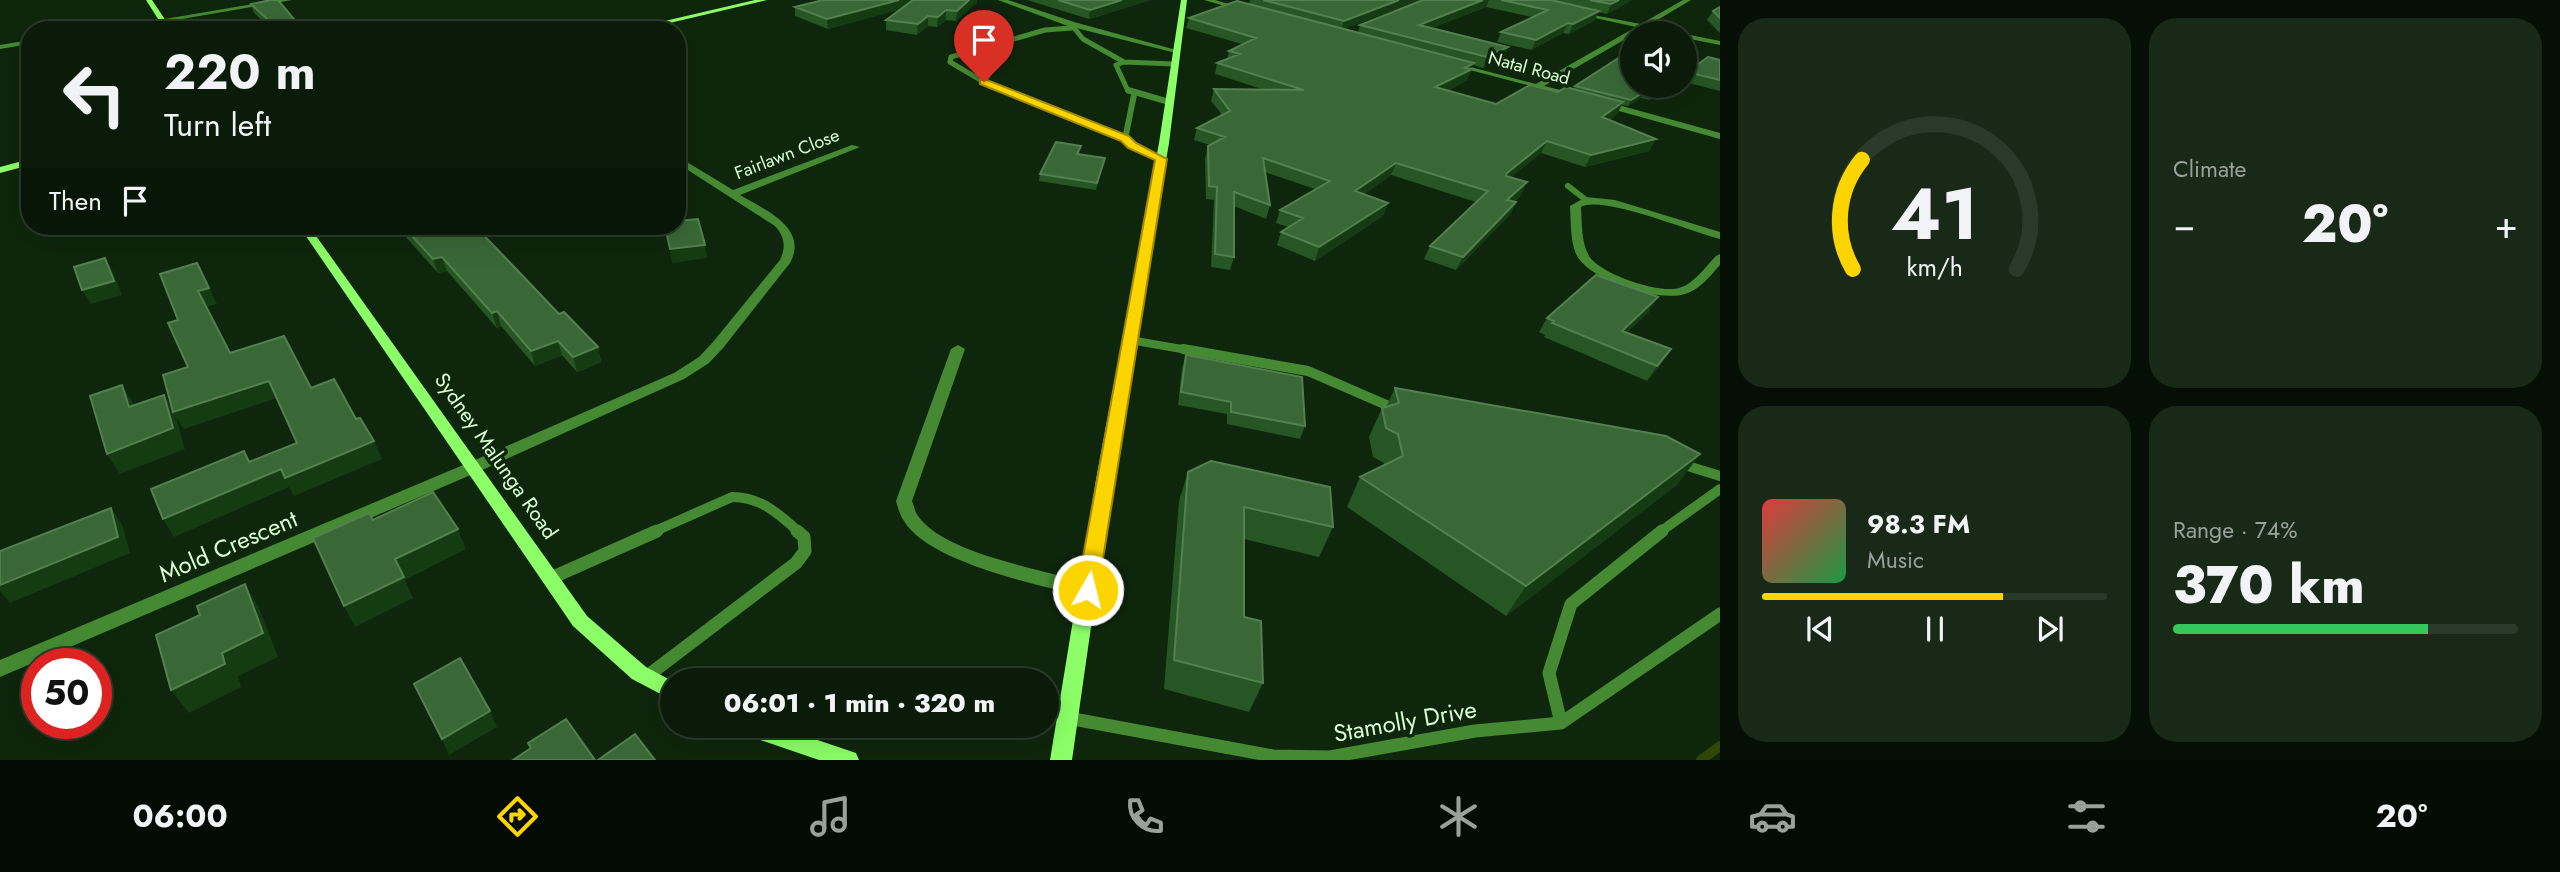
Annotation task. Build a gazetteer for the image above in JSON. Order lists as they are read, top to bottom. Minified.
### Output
{"streets":{"main road":["Sydney Malunga Road"],"street":["Natal Road","Fairlawn Close","Mold Crescent"],"lane":["Stamolly Drive"]},"crossings":[["Fairlawn Close","Mold Crescent"],["Sydney Malunga Road","Mold Crescent"]],"page":{"tile":["Climate",["Range · 74%","370 km"]],"turn":["220 m","Turn left"],"then":"Then","heat":["−","20°","+"],"song":["98.3 FM","Music"],"limit":"50","trip":"06:01 · 1 min · 320 m","tabs":["06:00","20°"],"gauge":["41","km/h"]}}
